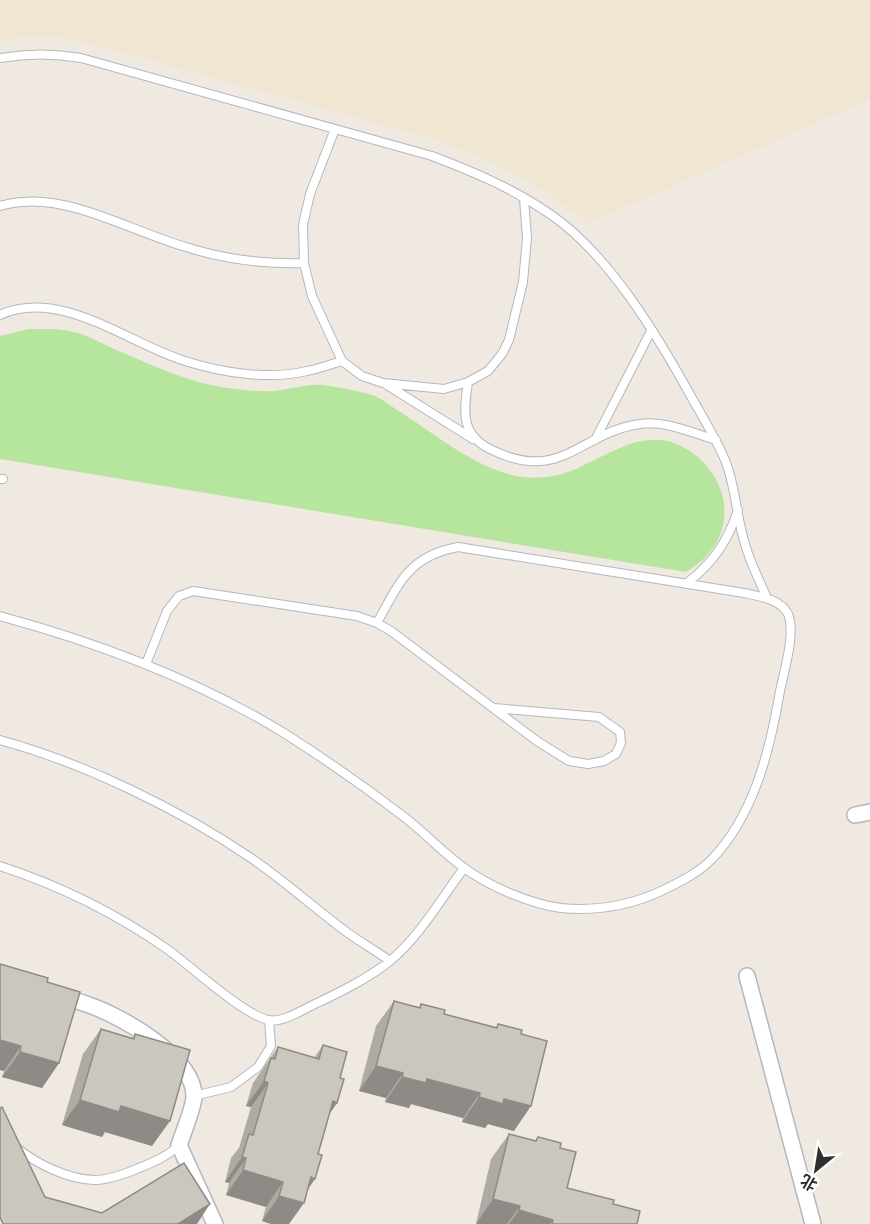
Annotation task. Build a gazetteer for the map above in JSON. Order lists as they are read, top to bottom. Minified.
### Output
{"north":"bottom left"}
